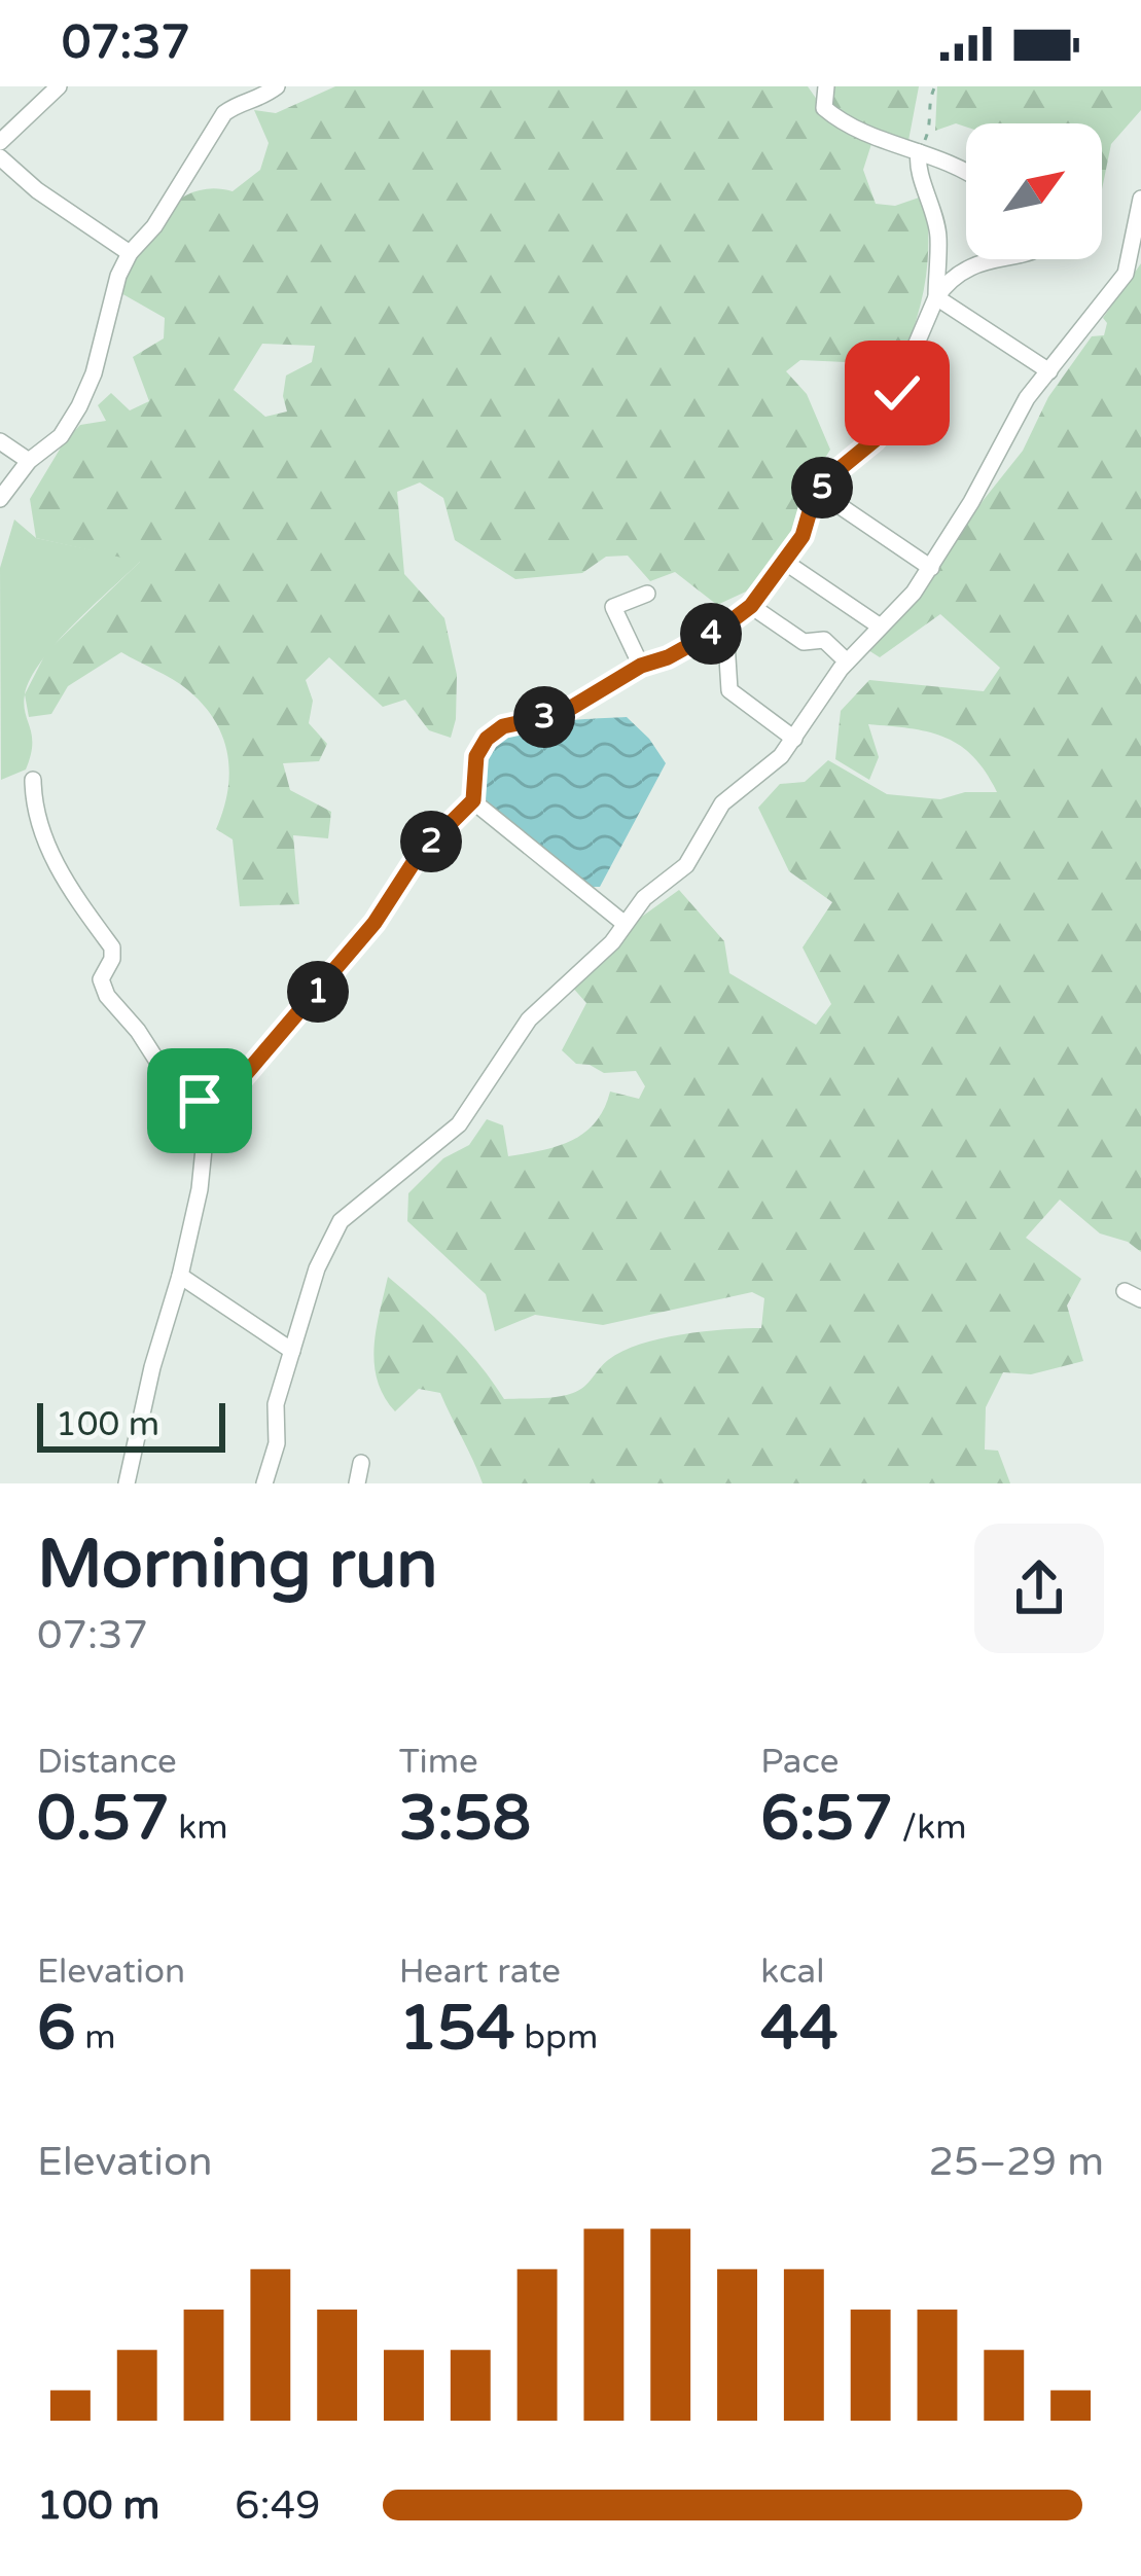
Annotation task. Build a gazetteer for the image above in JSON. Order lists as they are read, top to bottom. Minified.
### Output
{"scale_bar":"100 m","north":"top right","page":{"status":"07:37","pins":["5","4","3","2","1"],"scale":"100 m","heading":["Morning run","07:37"],"stats":[["Distance","0.57 km"],["Time","3:58"],["Pace","6:57 /km"],["Elevation","6 m"],["Heart rate","154 bpm"],["kcal","44"]],"chart":["Elevation","25–29 m"],"list":[{"name":"100 m","note":"6:49"}]}}
